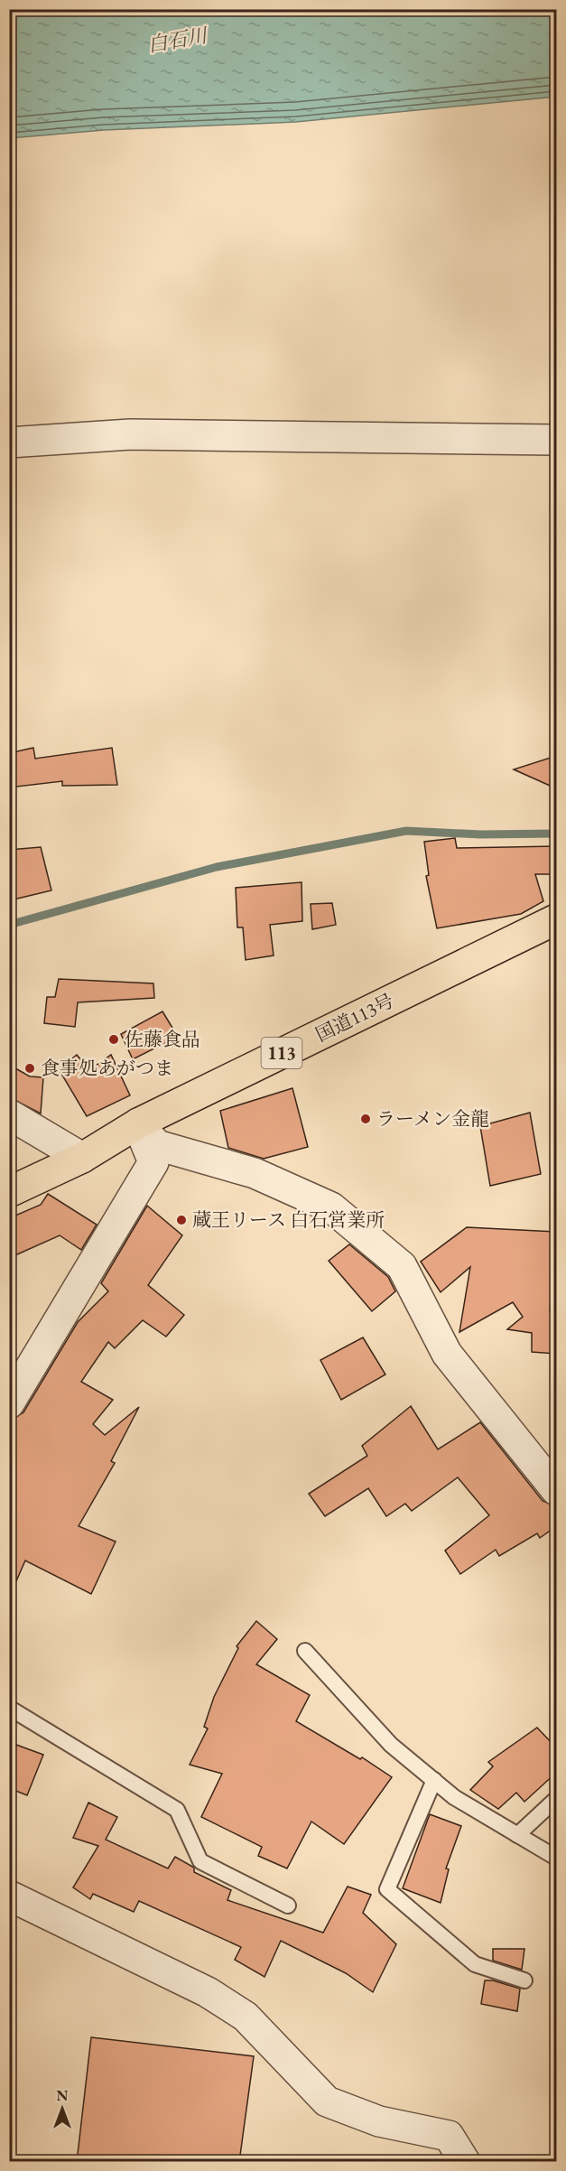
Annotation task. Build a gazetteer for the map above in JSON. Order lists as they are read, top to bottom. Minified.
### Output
{"streets":{"highway":["国道113号","113"]},"water":["白石川"],"places":["佐藤食品","食事処あがつま","ラーメン金龍","蔵王リース 白石営業所"],"north":"top"}
